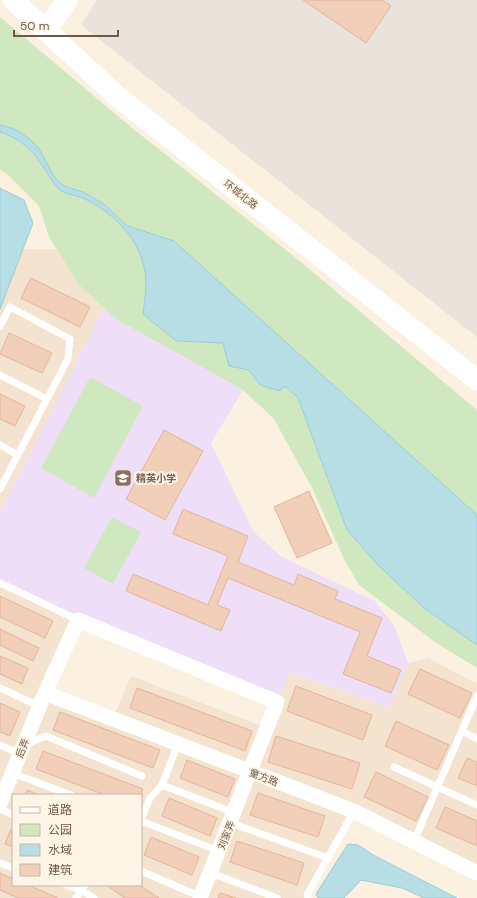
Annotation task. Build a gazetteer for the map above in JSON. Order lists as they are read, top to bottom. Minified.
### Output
{"streets":{"street":["环城北路","后弄","童方路","刘家弄"]},"crossings":[["后弄","童方路"],["后弄","刘家弄"],["童方路","刘家弄"]],"places":{"school or university":["精英小学"]},"legend":["道路","公园","水域","建筑"],"scale_bar":"50 m"}
